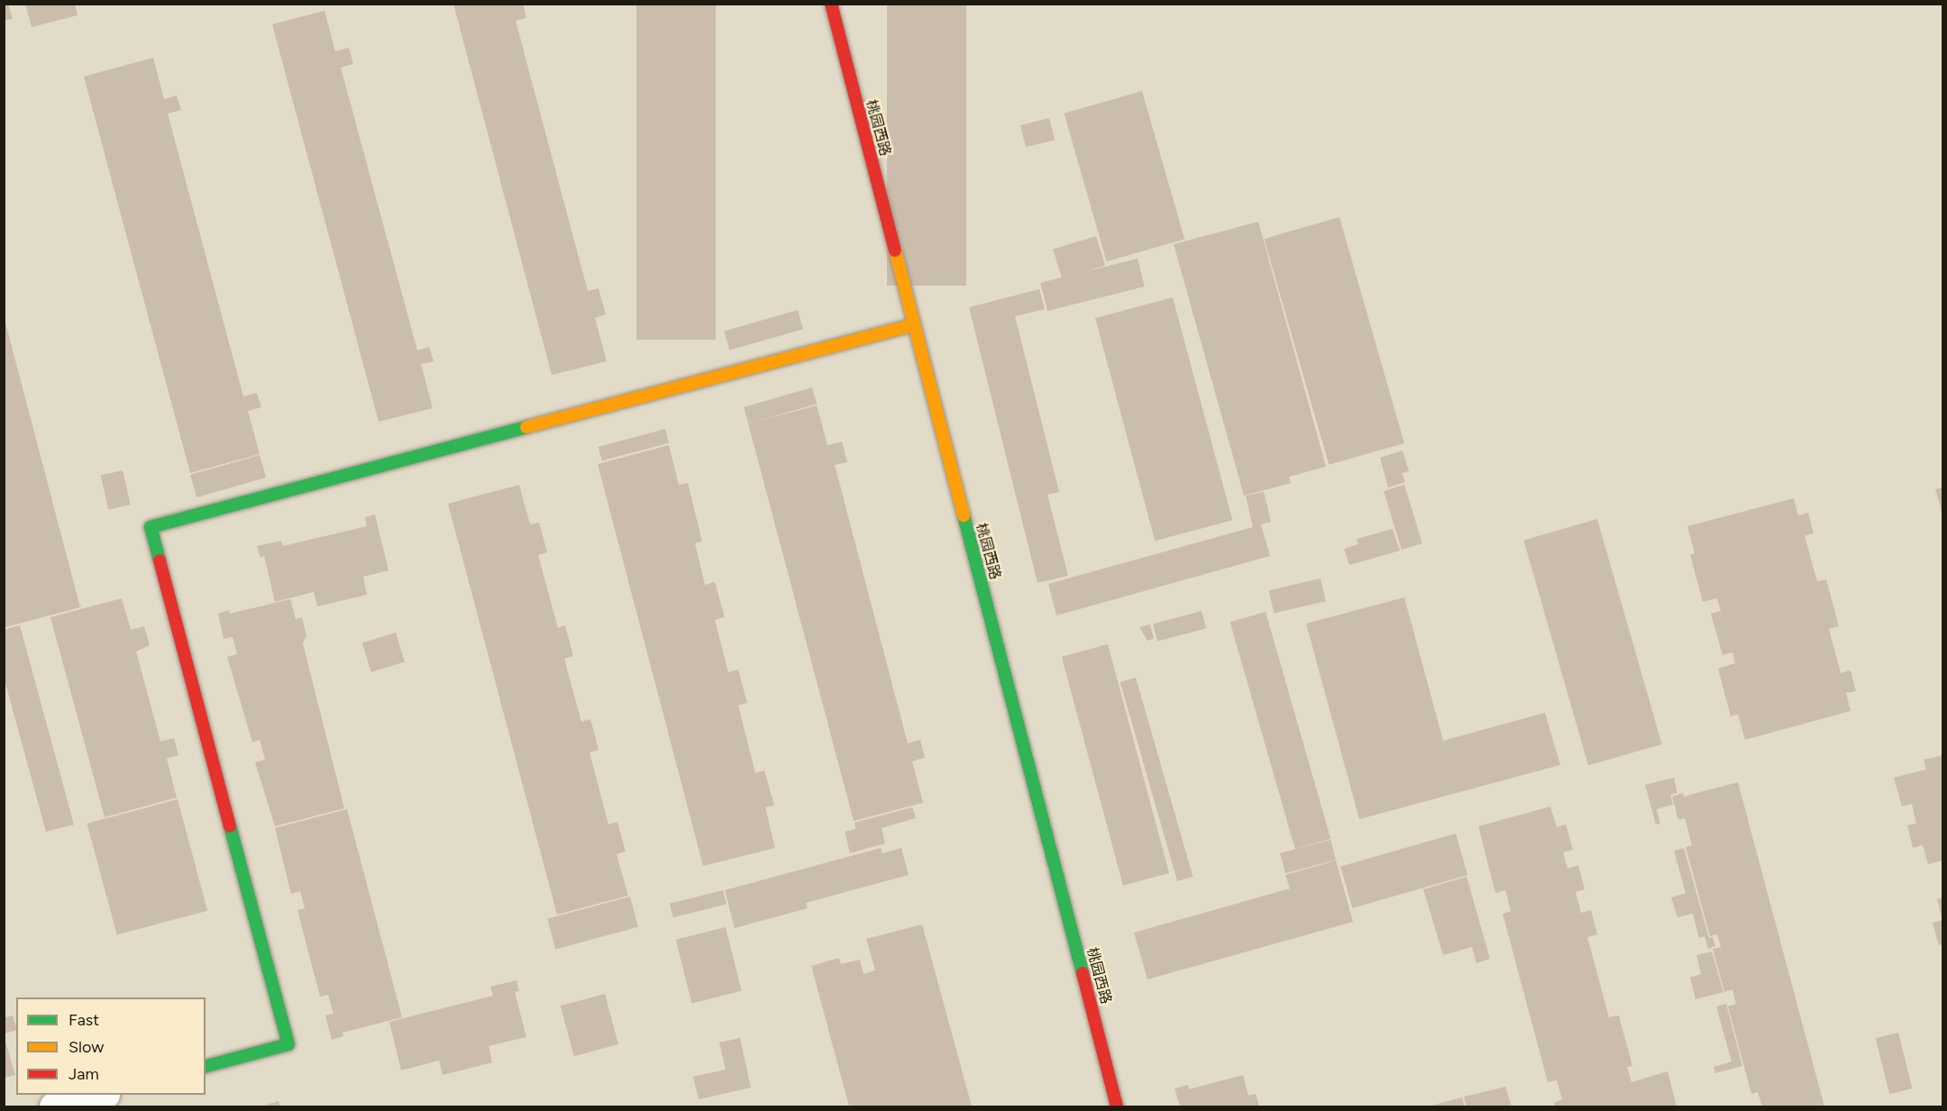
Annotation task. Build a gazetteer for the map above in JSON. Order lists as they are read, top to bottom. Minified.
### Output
{"streets":{"street":["桃园西路"]},"legend":["Fast","Slow","Jam"]}
